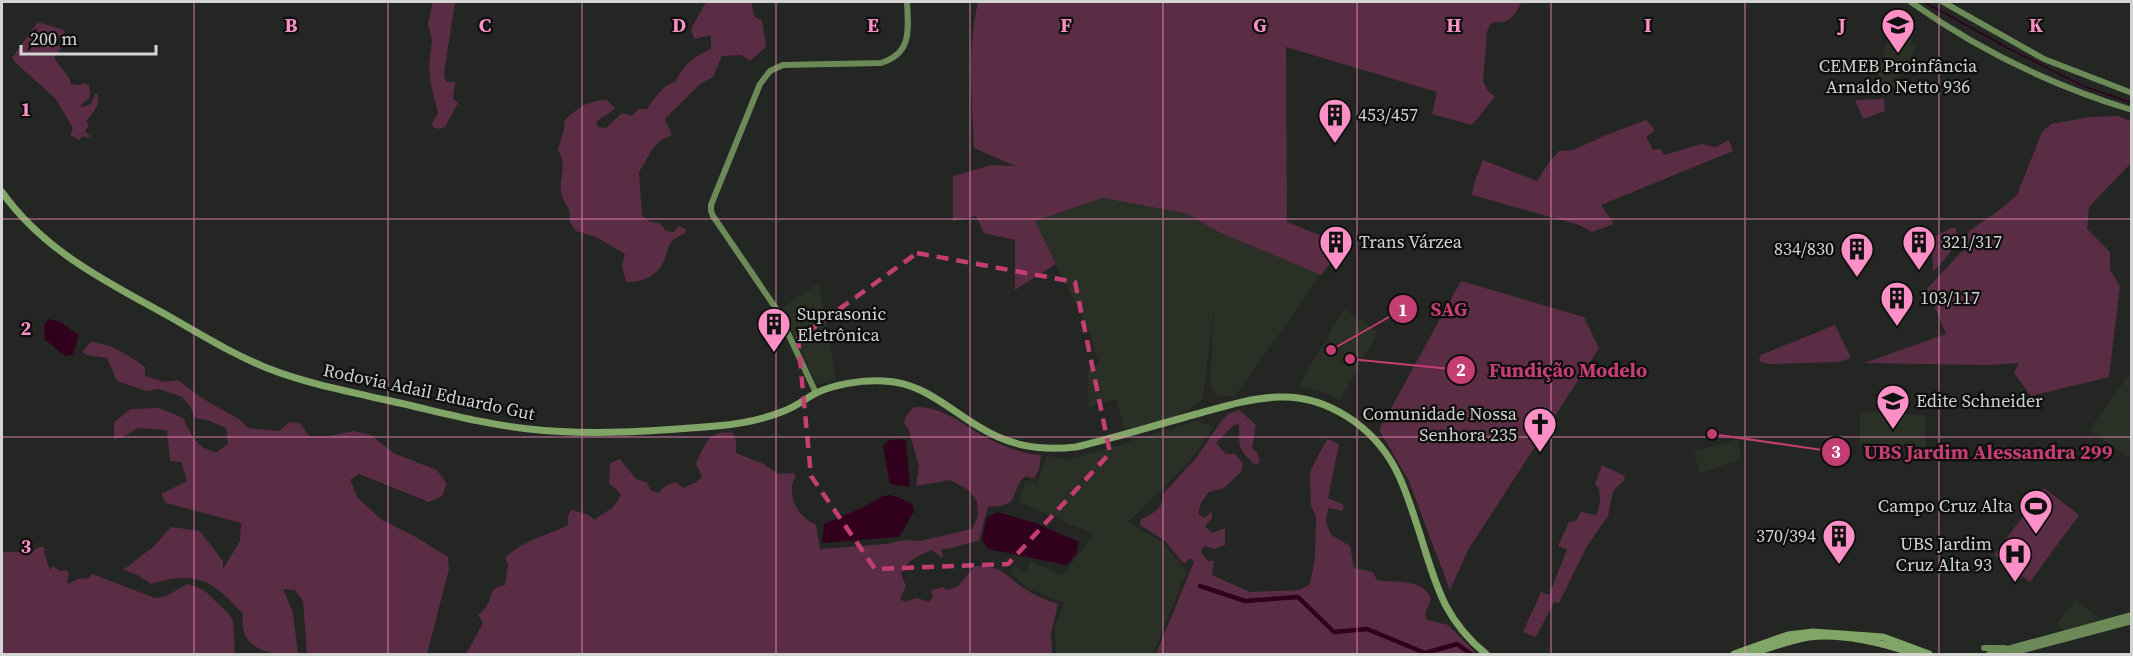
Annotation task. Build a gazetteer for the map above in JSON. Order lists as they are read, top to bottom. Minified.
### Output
{"streets":{"main road":["Rodovia Adail Eduardo Gut"]},"places":{"school or university":["CEMEB Proinfância Arnaldo Netto 936","Edite Schneider"],"building":["453/457","Trans Várzea","321/317","834/830","103/117","Suprasonic Eletrônica","370/394"],"other":["SAG","Fundição Modelo","UBS Jardim Alessandra 299"],"church":["Comunidade Nossa Senhora 235"],"sports":["Campo Cruz Alta"],"hospital":["UBS Jardim Cruz Alta 93"]},"scale_bar":"200 m","grid":{"columns":["B","C","D","E","F","G","H","I","J","K"],"rows":["1","2","3"]}}
